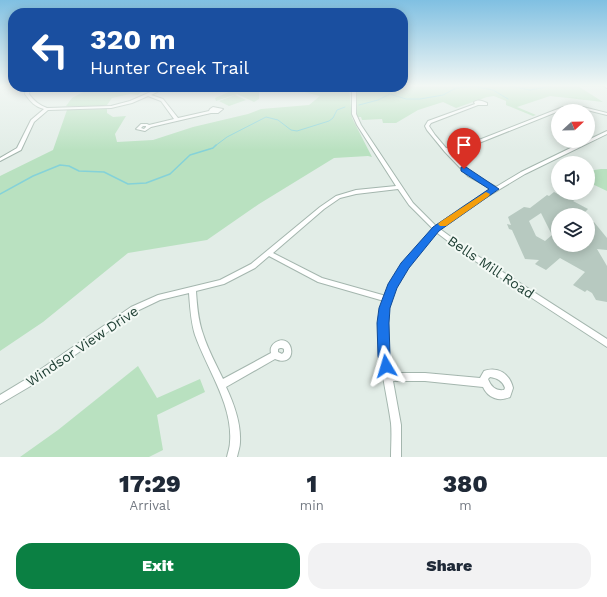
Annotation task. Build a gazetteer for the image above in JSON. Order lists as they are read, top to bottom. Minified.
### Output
{"streets":{"street":["Bells Mill Road","Windsor View Drive"]},"crossings":[["Bells Mill Road","Windsor View Drive"]],"north":"right","page":{"turn":["320 m","Hunter Creek Trail"],"eta":["17:29","Arrival","1","min","380","m"],"buttons":["Exit","Share"]}}
